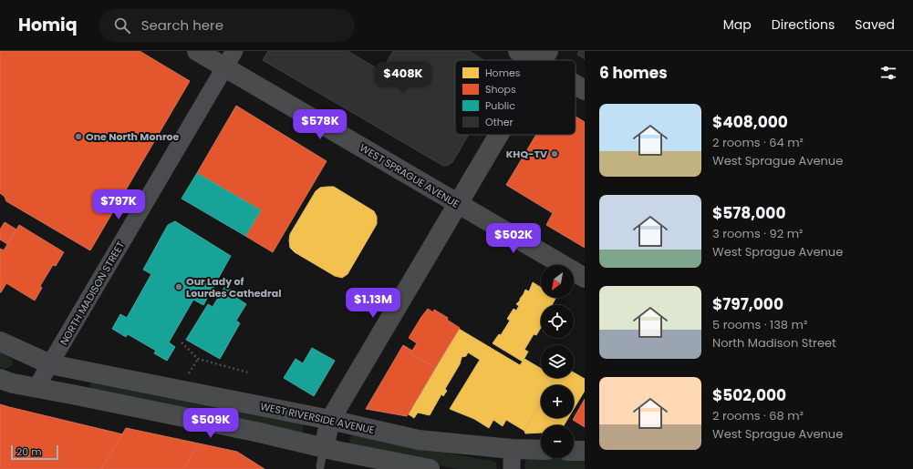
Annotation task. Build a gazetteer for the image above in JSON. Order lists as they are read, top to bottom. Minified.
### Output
{"streets":{"street":["WEST SPRAGUE AVENUE","NORTH MADISON STREET","WEST RIVERSIDE AVENUE"]},"crossings":[["WEST SPRAGUE AVENUE","NORTH MADISON STREET"],["NORTH MADISON STREET","WEST RIVERSIDE AVENUE"]],"places":["One North Monroe","KHQ-TV","Our Lady of Lourdes Cathedral"],"legend":["Homes","Shops","Public","Other"],"scale_bar":"20 m","north":"bottom left","page":{"header":"Homiq","search":"Search here","nav":["Map","Directions","Saved"],"heading":"6 homes","price":["$408K","$578K","$797K","$502K","$1.13M","$509K"],"list":[{"name":"$408,000","note":"2 rooms · 64 m² · West Sprague Avenue"},{"name":"$578,000","note":"3 rooms · 92 m² · West Sprague Avenue"},{"name":"$797,000","note":"5 rooms · 138 m² · North Madison Street"},{"name":"$502,000","note":"2 rooms · 68 m² · West Sprague Avenue"}],"map_buttons":["+","−"],"scale":"20 m"}}
